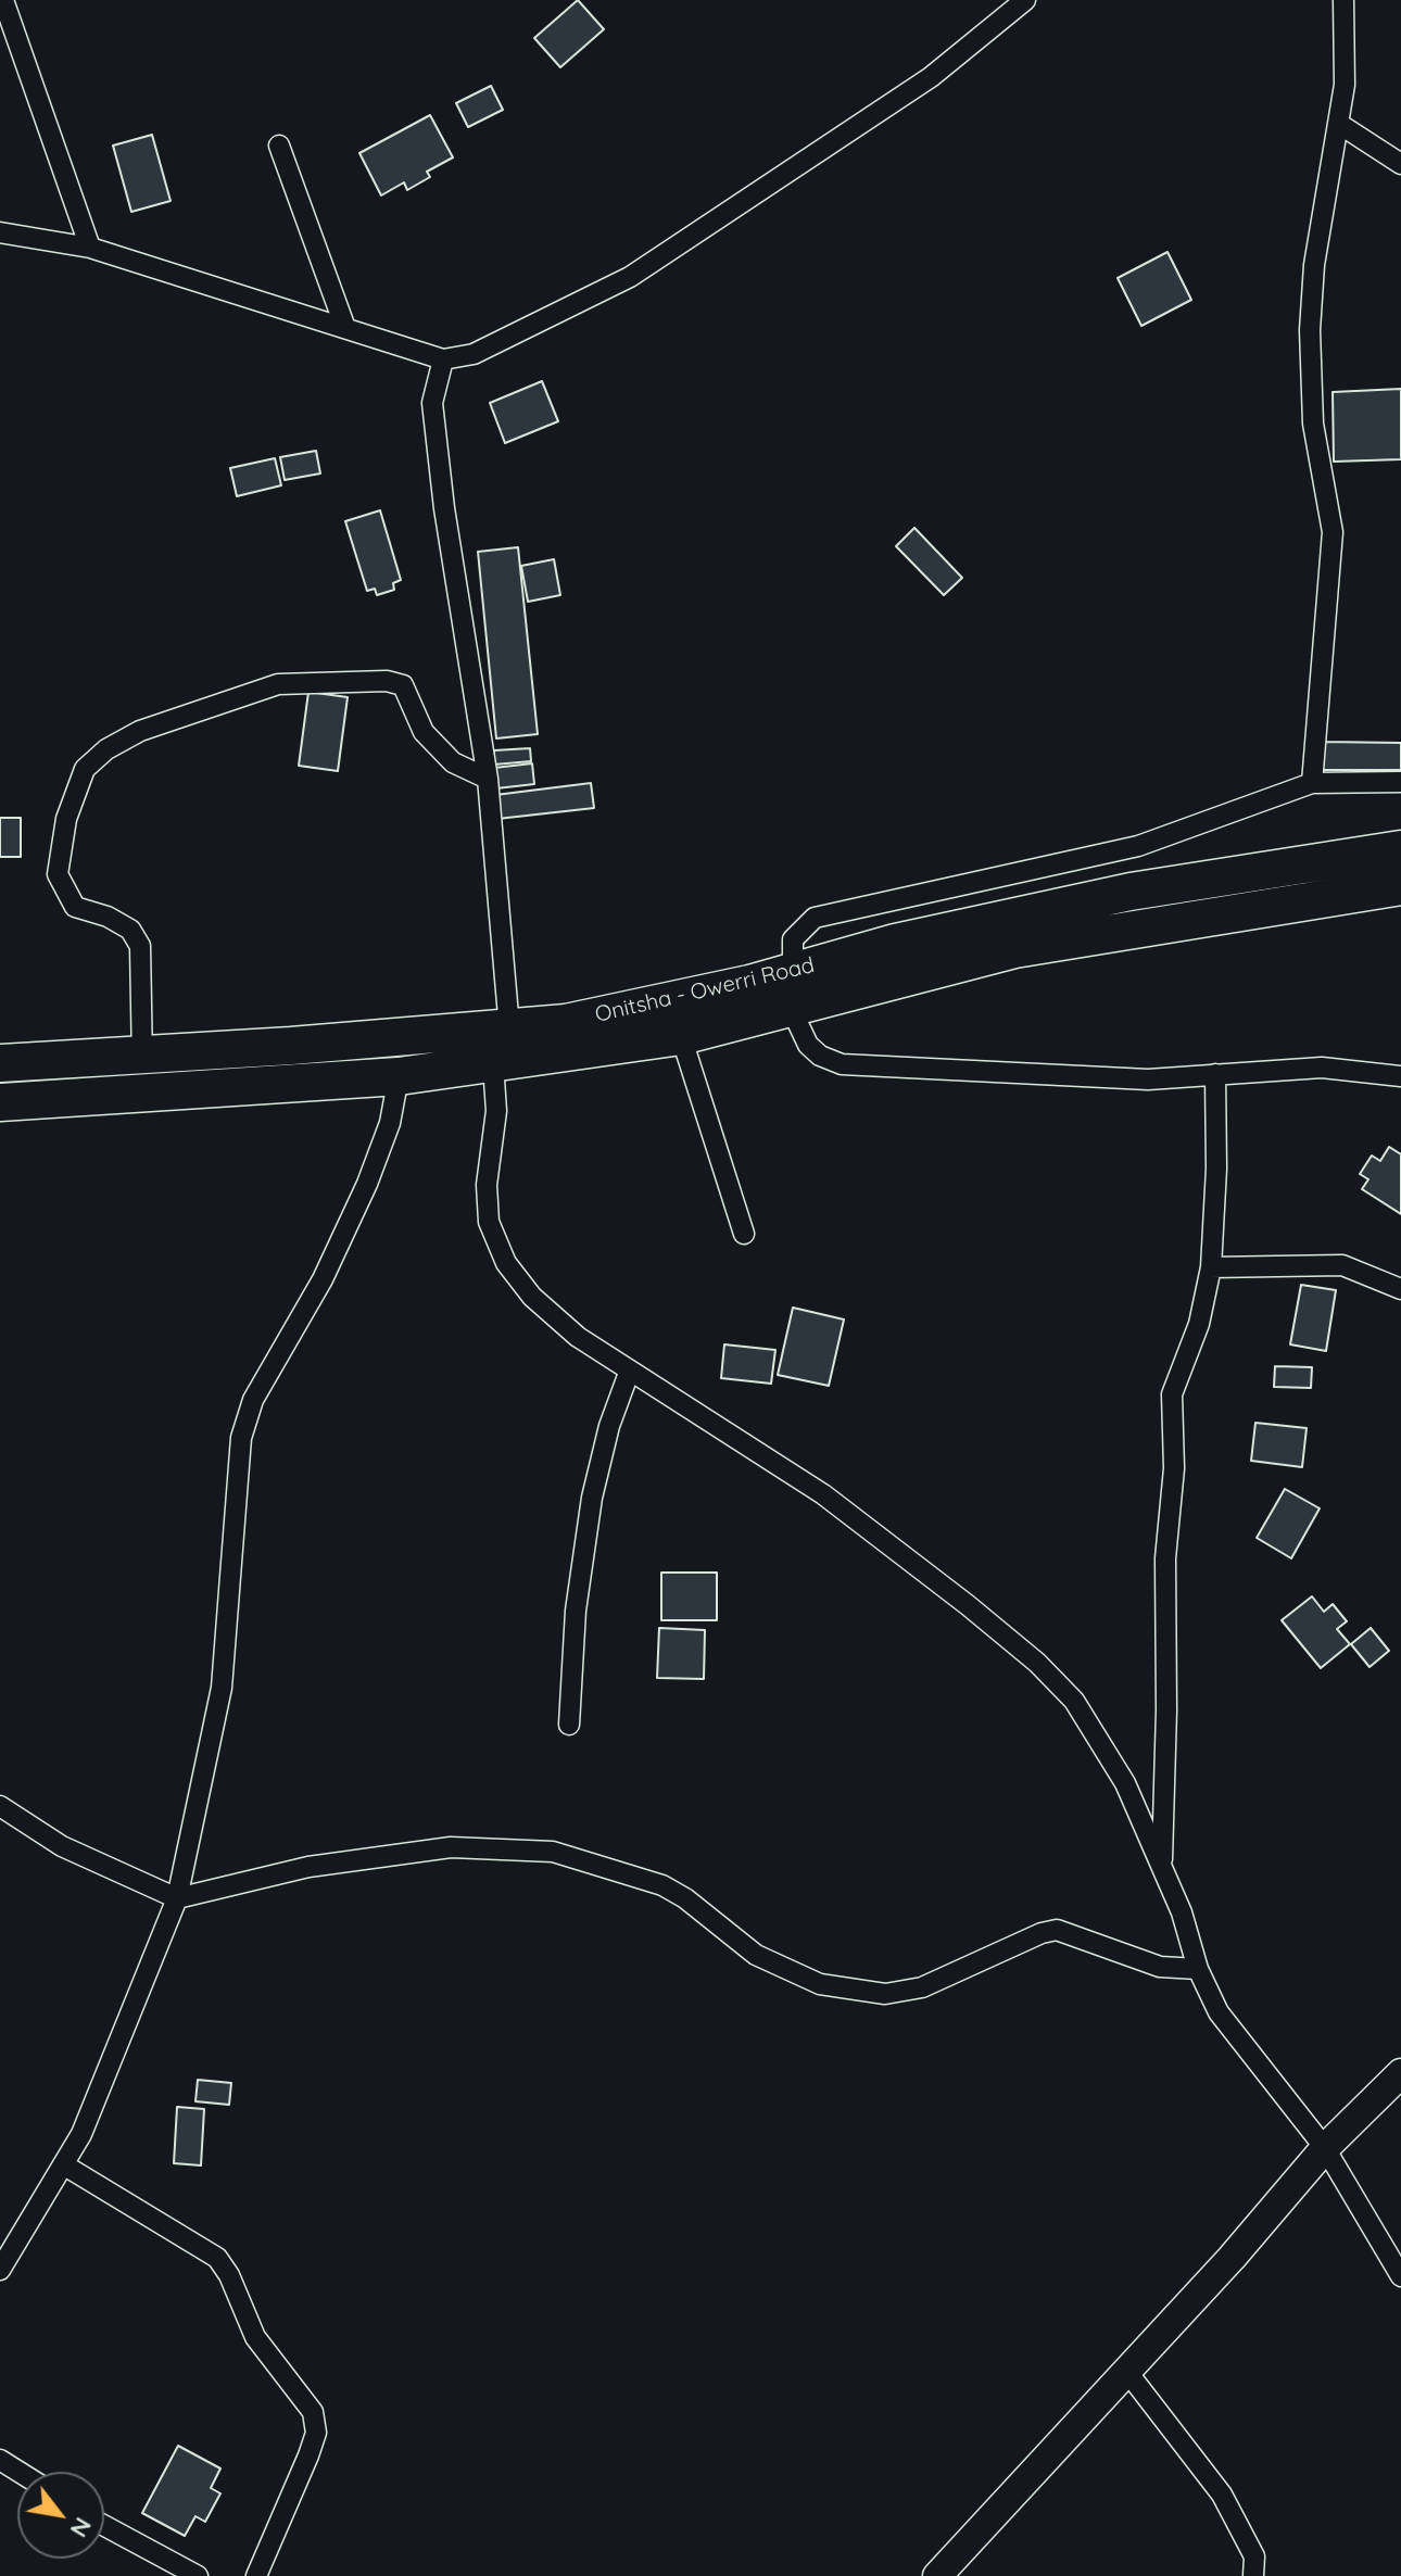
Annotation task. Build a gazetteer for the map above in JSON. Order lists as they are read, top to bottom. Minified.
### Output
{"streets":{"highway":["Onitsha - Owerri Road"]},"north":"bottom right"}
